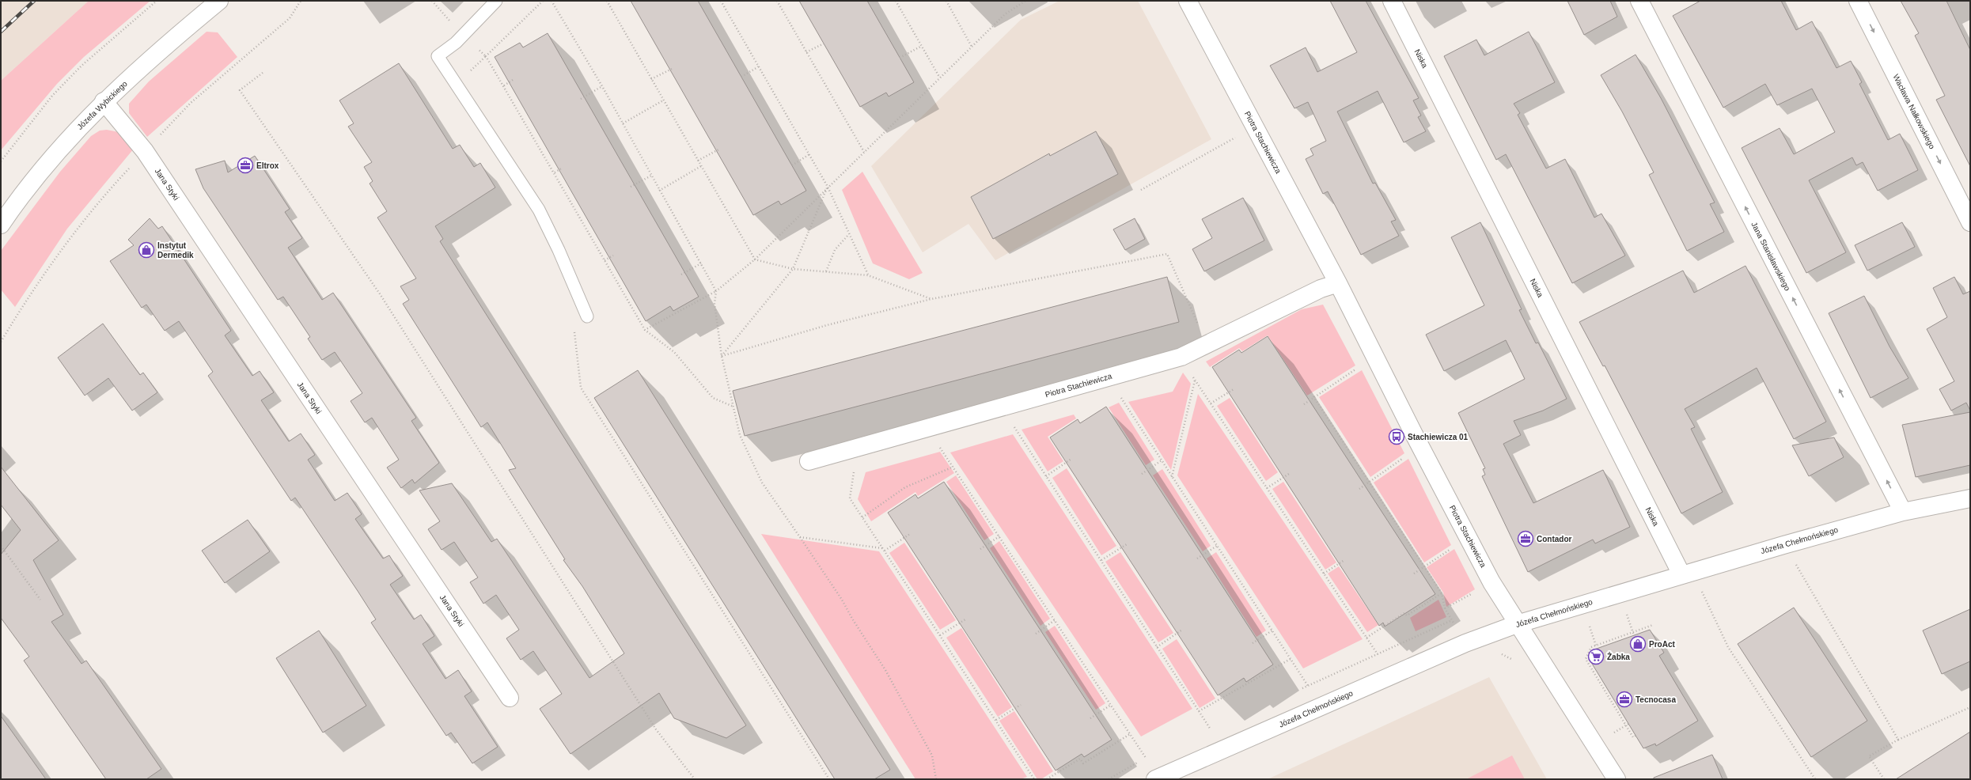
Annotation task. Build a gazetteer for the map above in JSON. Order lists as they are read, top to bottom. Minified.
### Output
{"streets":{"street":["Niska","Józefa Wybickiego","Wacława Nałkowskiego","Piotra Stachiewicza","Jana Styki","Jana Stanisławskiego","Józefa Chełmońskiego"]},"crossings":[["Niska","Józefa Chełmońskiego"],["Józefa Wybickiego","Jana Styki"],["Piotra Stachiewicza","Józefa Chełmońskiego"],["Jana Stanisławskiego","Józefa Chełmońskiego"]],"one_way":["Wacława Nałkowskiego","Jana Stanisławskiego"],"places":{"office":["Eltrox","Contador","Tecnocasa"],"shop":["Instytut Dermedik","ProAct"],"bus stop":["Stachiewicza 01"],"supermarket":["Żabka"]}}
